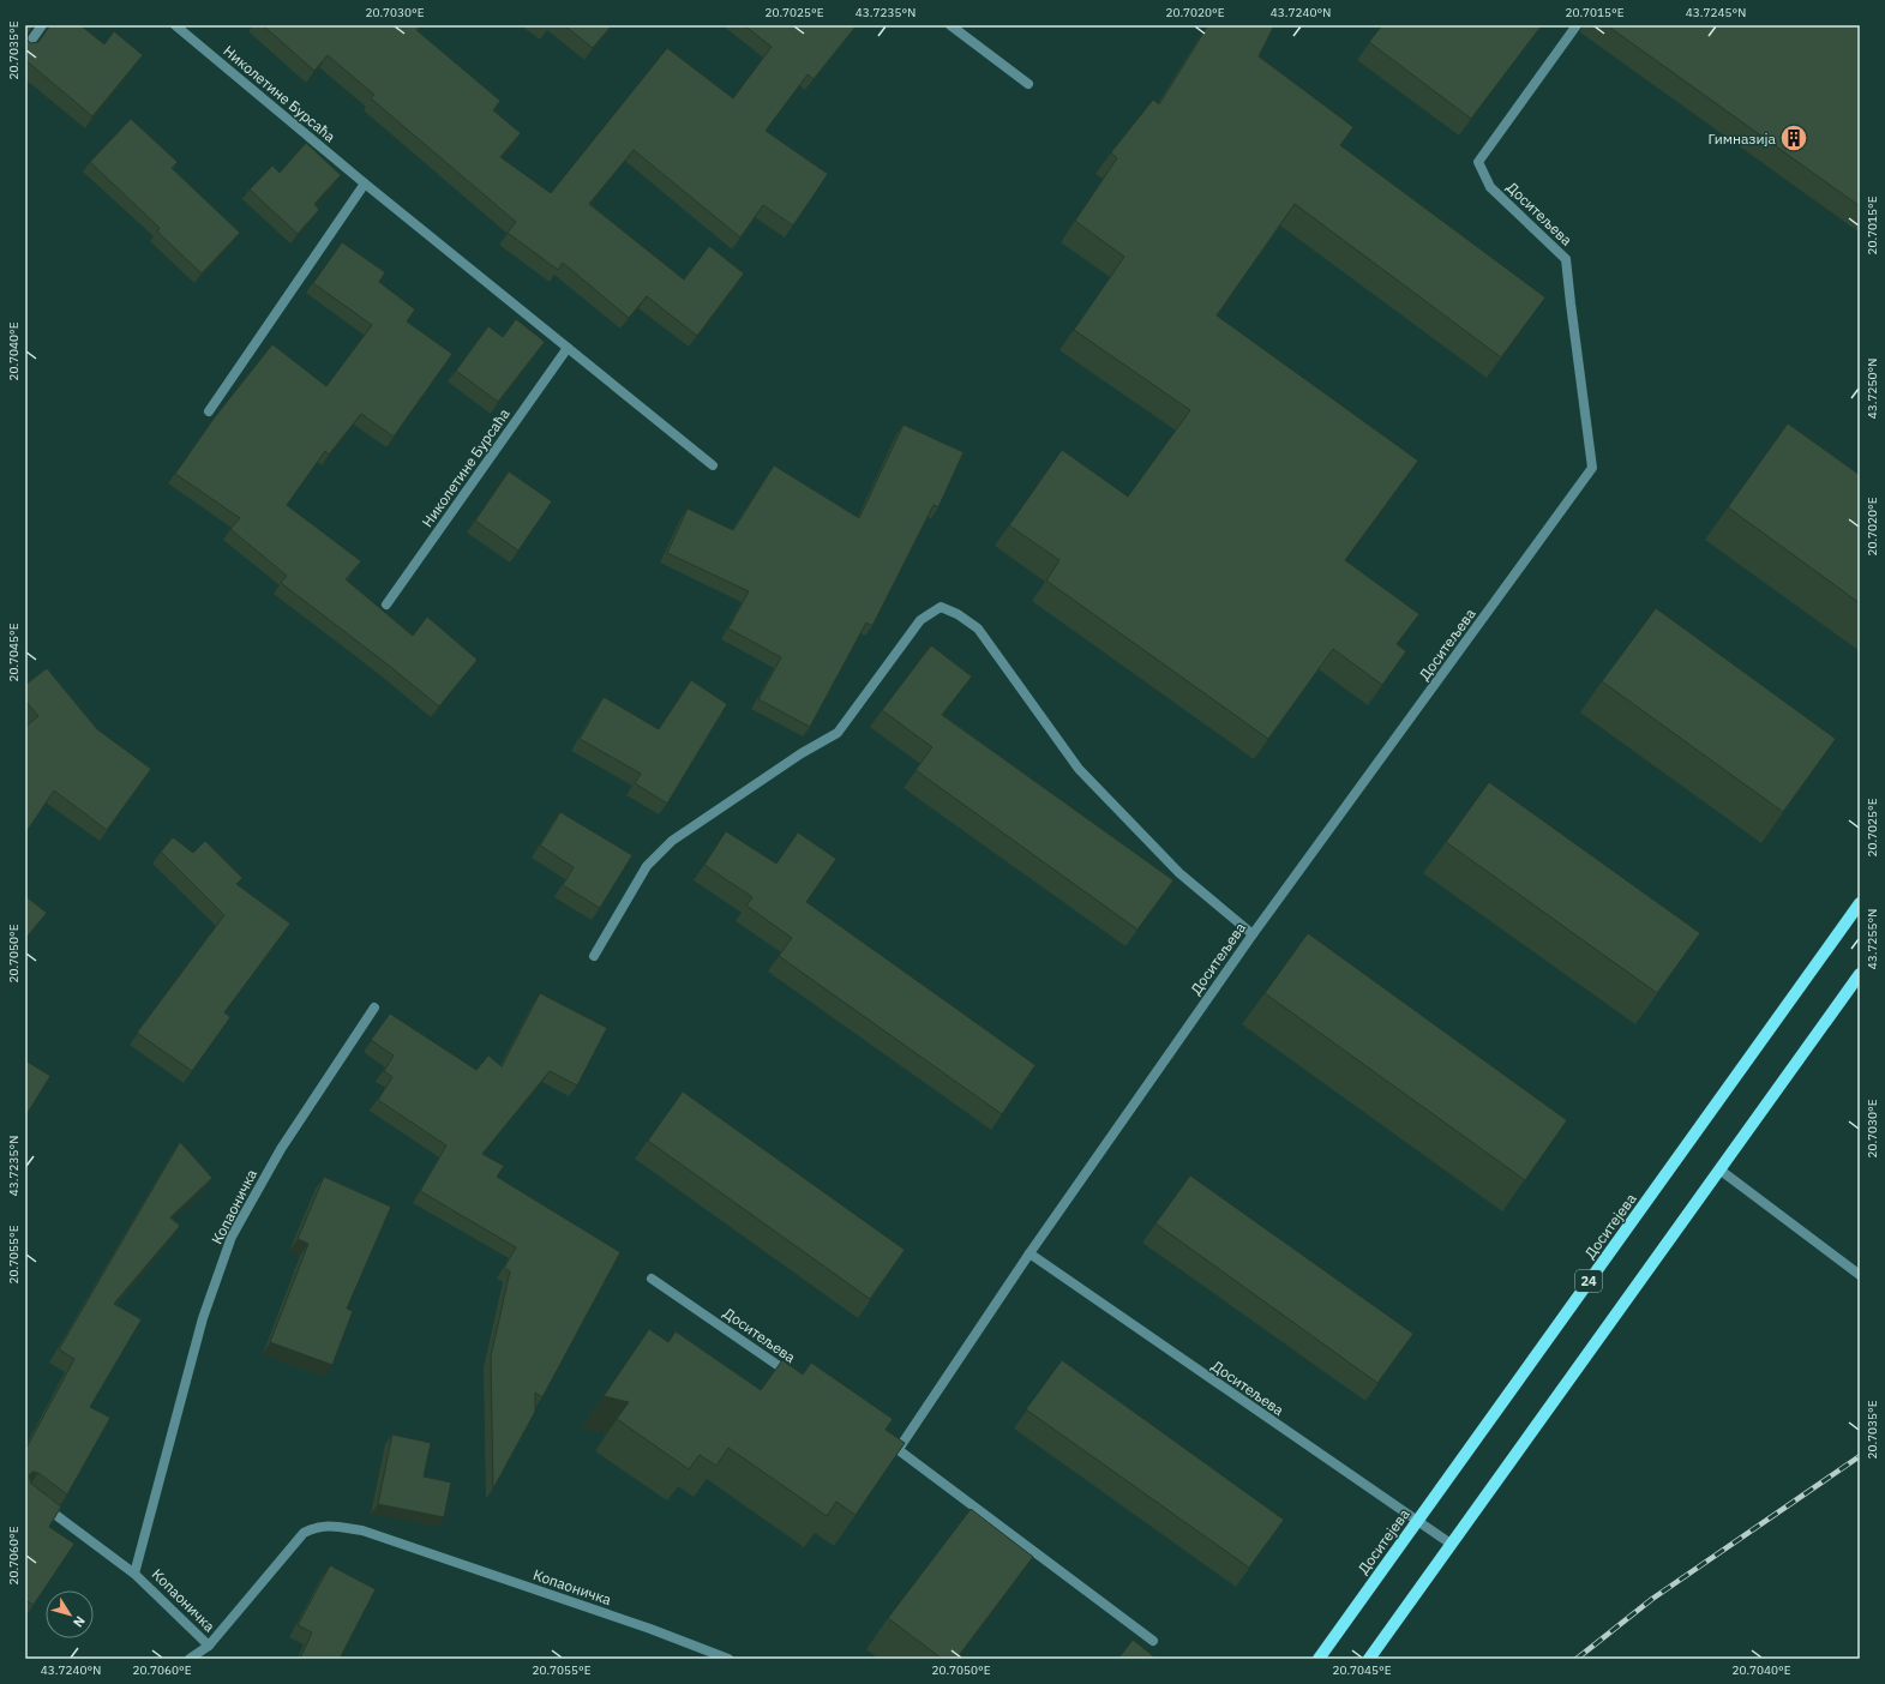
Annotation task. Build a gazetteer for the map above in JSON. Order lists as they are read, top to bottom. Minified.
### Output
{"streets":{"main road":["Доситејева","24"],"street":["Николетине Бурсаћа","Доситељева","Копаоничка"]},"crossings":[["Доситељева","Доситејева"]],"places":{"building":["Гимназија"]},"north":"bottom right","coordinates":["20.7030°E","20.7025°E","43.7235°N","20.7020°E","43.7240°N","20.7015°E","43.7245°N","20.7035°E","20.7040°E","43.7250°N","20.7045°E","43.7255°N","20.7050°E","20.7055°E","20.7060°E"]}
